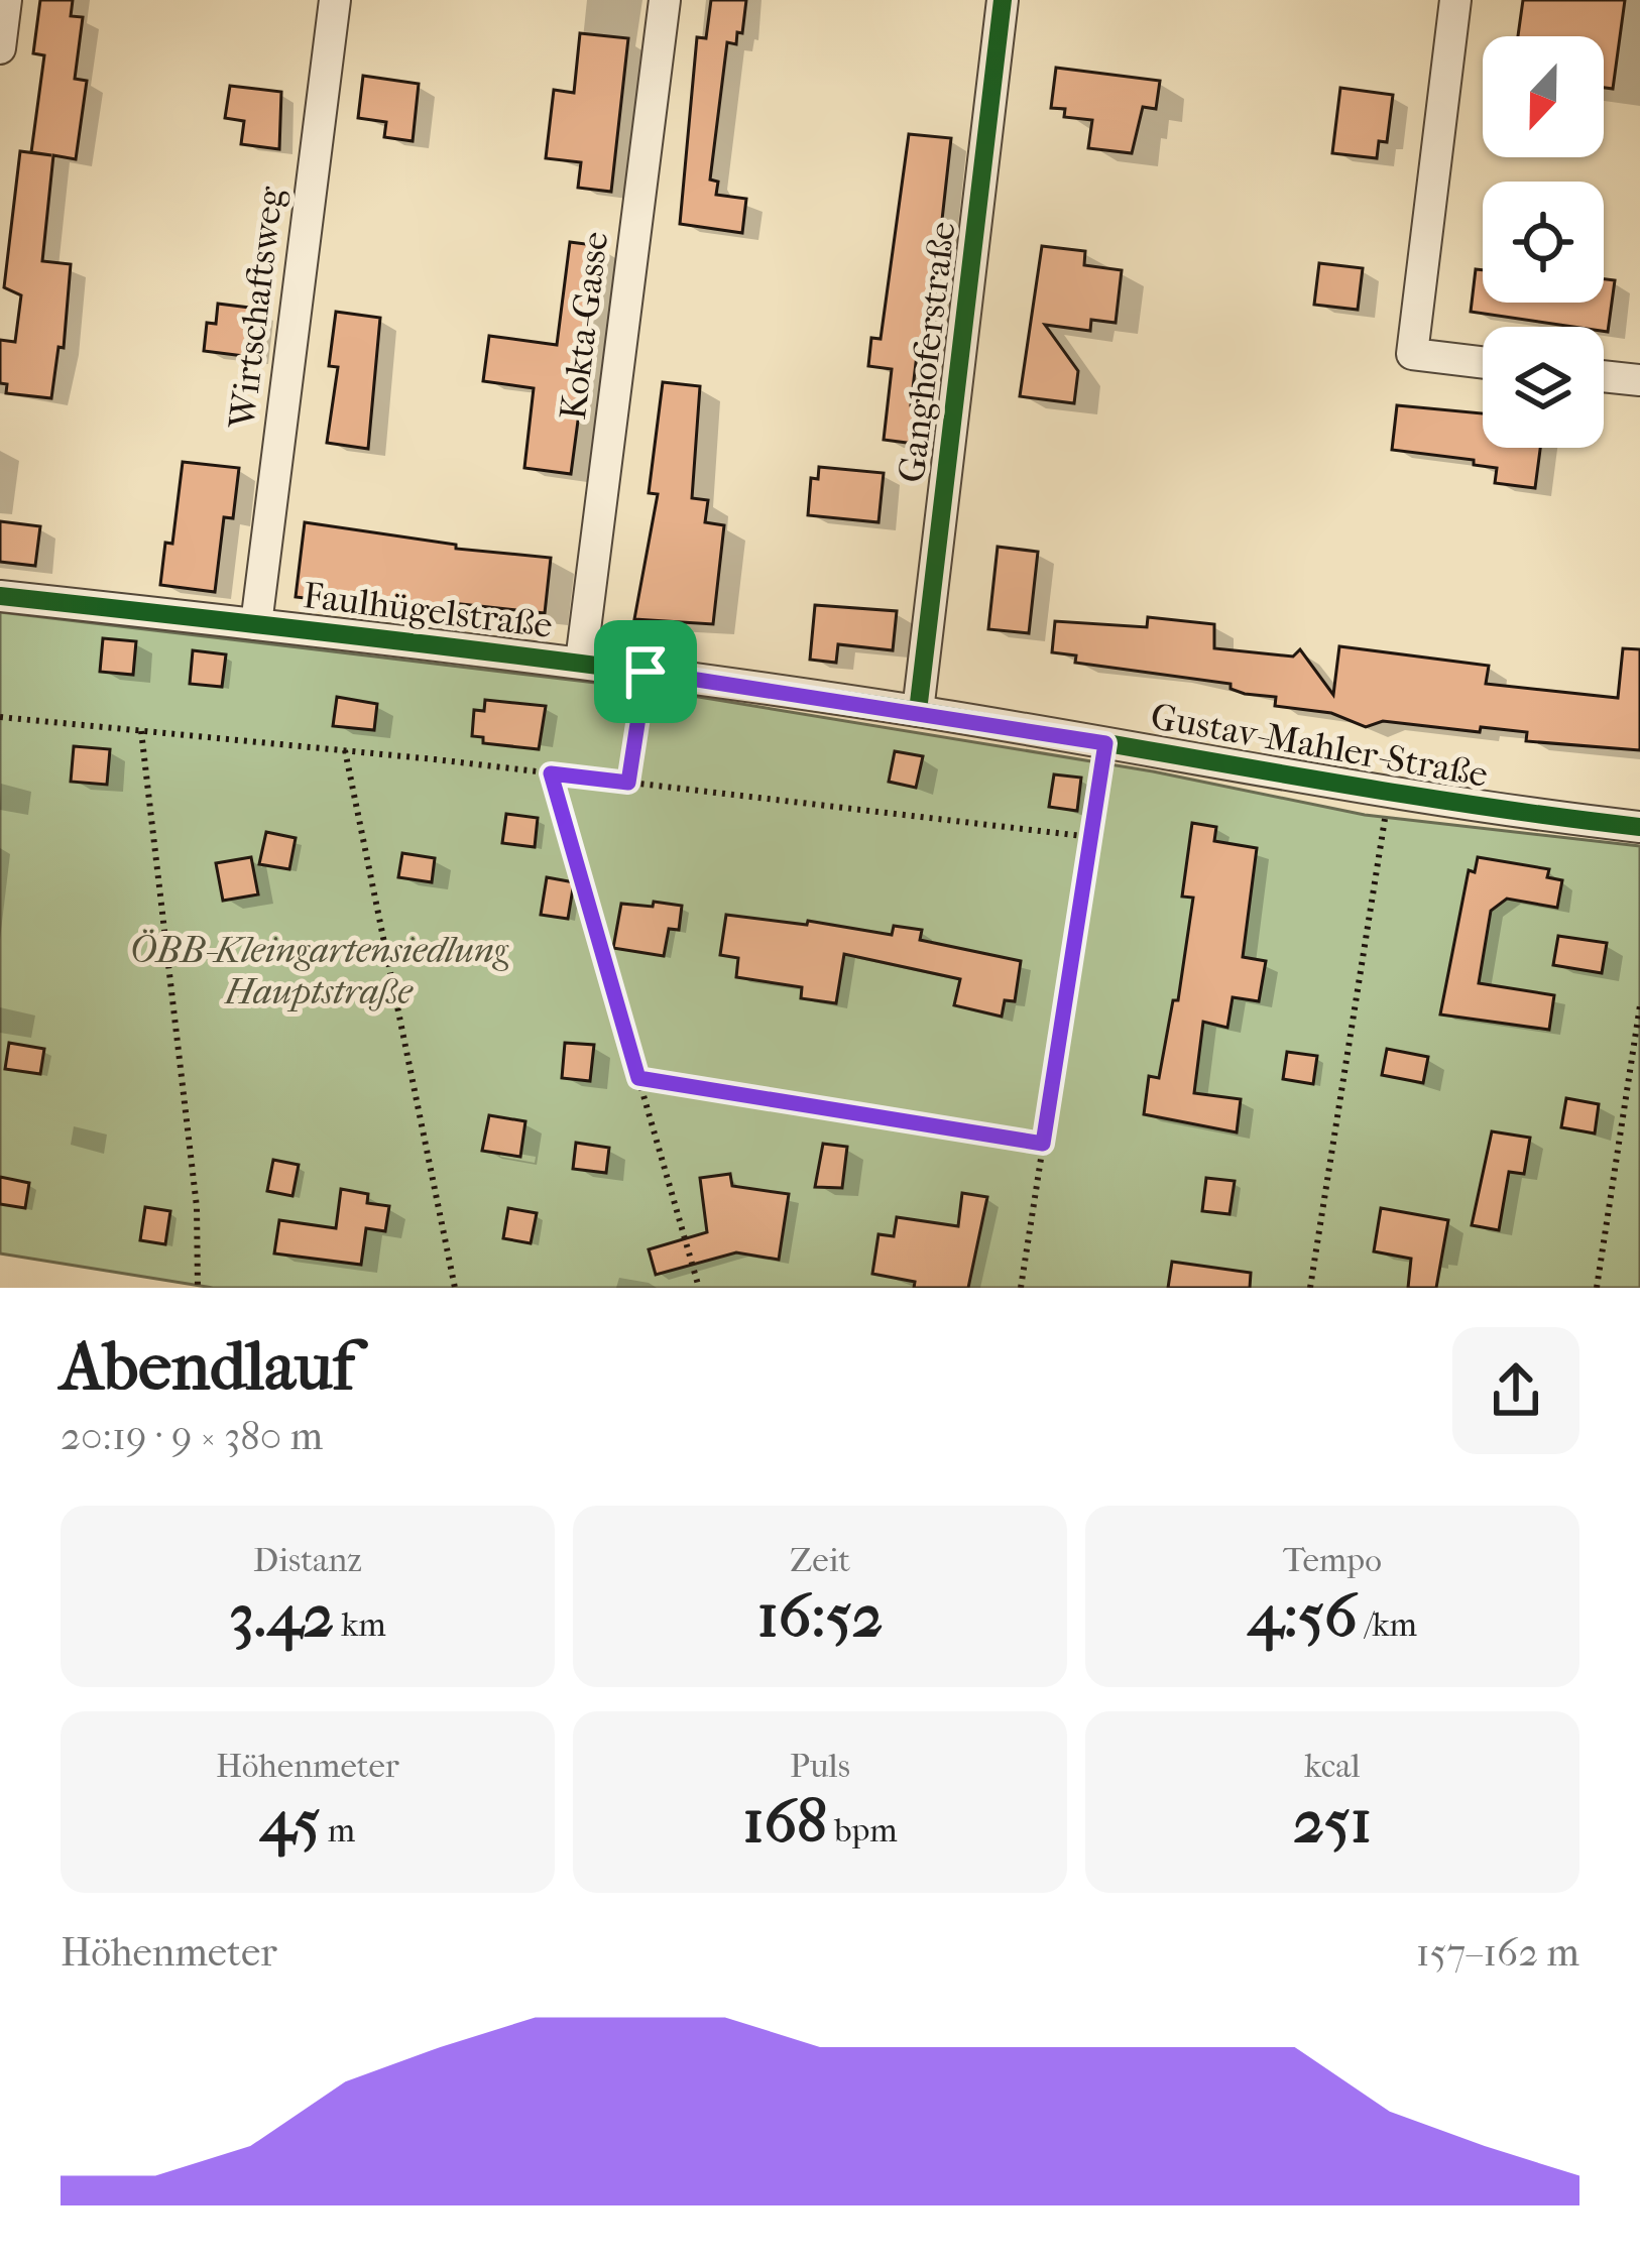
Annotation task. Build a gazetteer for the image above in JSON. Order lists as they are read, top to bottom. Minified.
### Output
{"streets":{"street":["Wirtschaftsweg","Kokta-Gasse","Ganghoferstraße","Faulhügelstraße","Gustav-Mahler-Straße"]},"crossings":[["Wirtschaftsweg","Faulhügelstraße"],["Kokta-Gasse","Faulhügelstraße"],["Ganghoferstraße","Faulhügelstraße"],["Ganghoferstraße","Gustav-Mahler-Straße"],["Faulhügelstraße","Gustav-Mahler-Straße"]],"parks":["ÖBB-Kleingartensiedlung Hauptstraße"],"north":"bottom","page":{"heading":["Abendlauf","20:19 · 9 × 380 m"],"stats":[["Distanz","3.42 km"],["Zeit","16:52"],["Tempo","4:56 /km"],["Höhenmeter","45 m"],["Puls","168 bpm"],["kcal","251"]],"chart":["Höhenmeter","157–162 m"]}}
